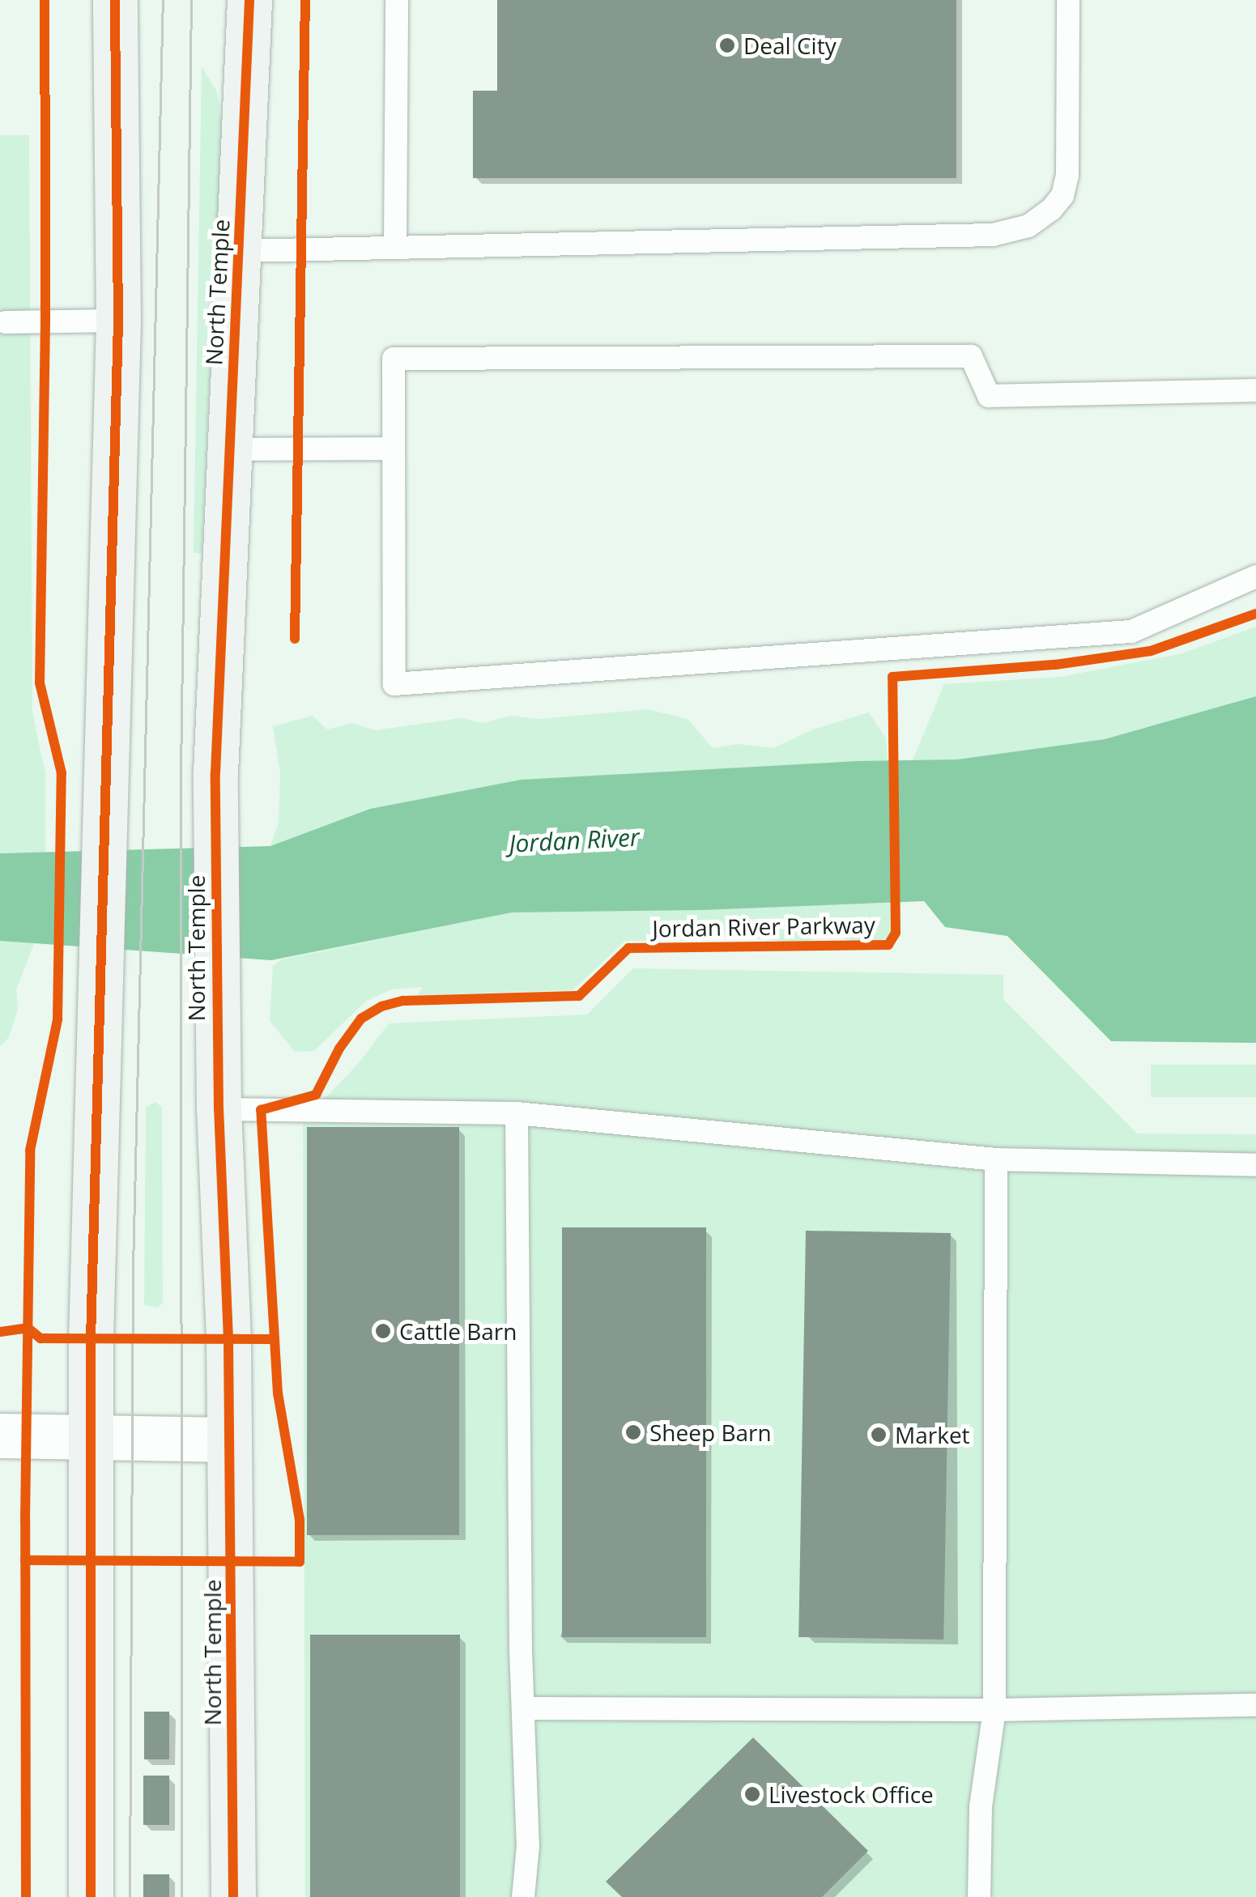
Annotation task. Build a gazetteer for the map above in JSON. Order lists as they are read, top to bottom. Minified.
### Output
{"streets":{"main road":["North Temple"],"cycle path":["Jordan River Parkway"]},"water":["Jordan River"],"places":["Deal City","Cattle Barn","Sheep Barn","Market","Livestock Office"]}
